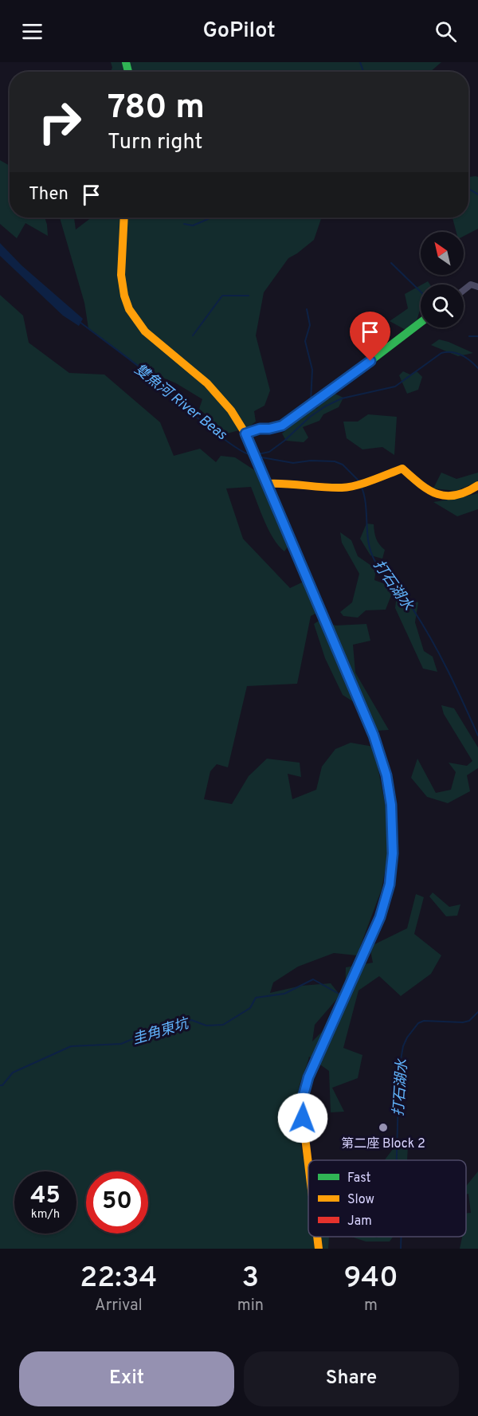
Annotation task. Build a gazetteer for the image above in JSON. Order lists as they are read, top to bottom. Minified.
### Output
{"water":["雙魚河 River Beas","打石湖水","圭角東坑"],"places":["第二座 Block 2"],"legend":["Fast","Slow","Jam"],"north":"top left","page":{"header":"GoPilot","turn":["780 m","Turn right"],"then":"Then","speed":"45 km/h","limit":"50","eta":["22:34","Arrival","3","min","940","m"],"buttons":["Exit","Share"]}}
